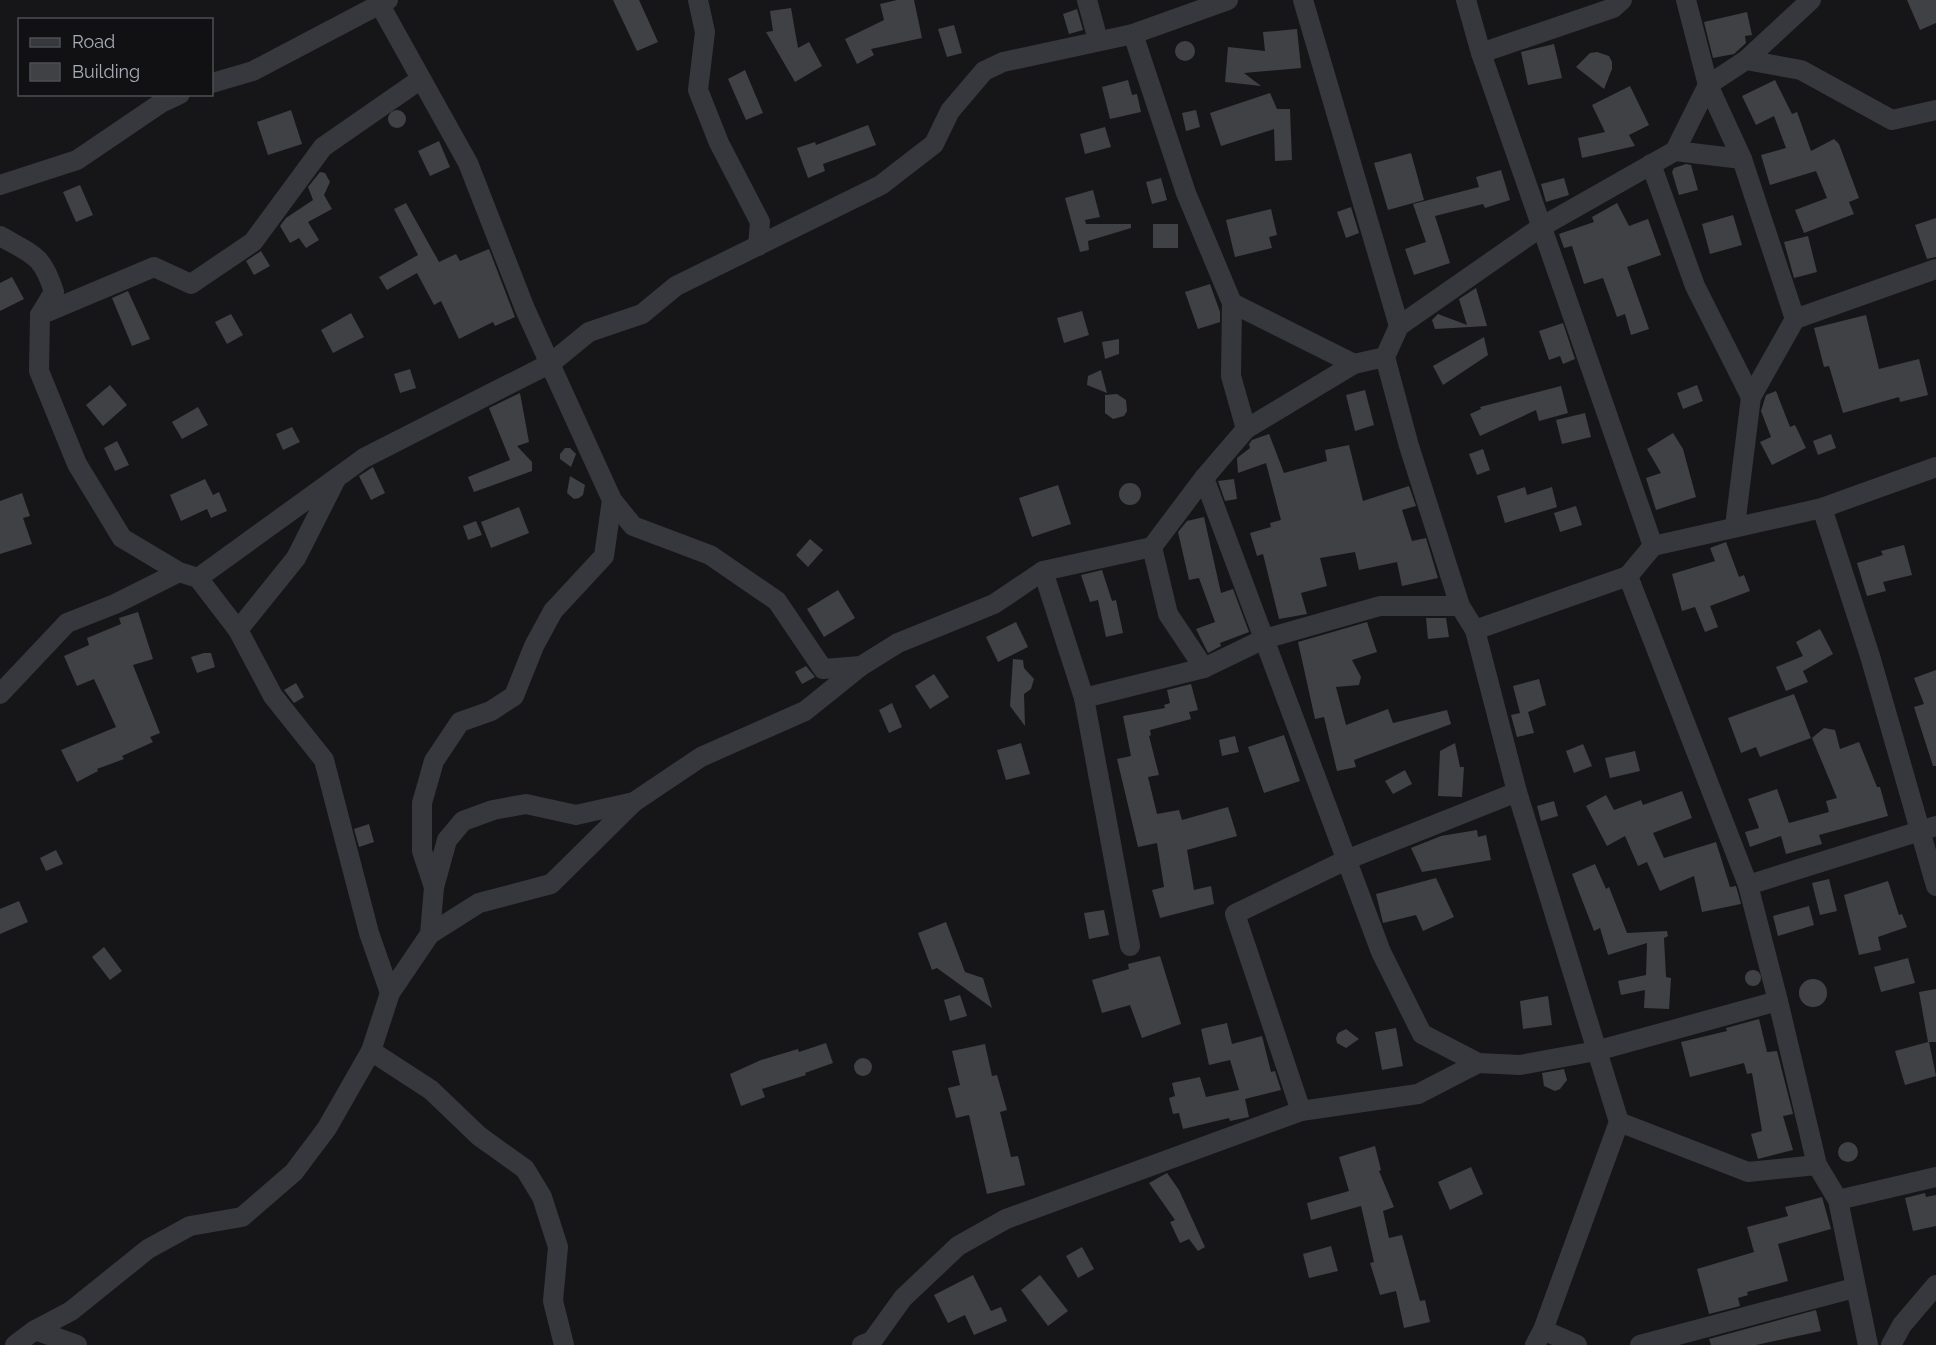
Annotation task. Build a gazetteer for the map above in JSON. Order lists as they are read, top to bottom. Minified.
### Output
{"legend":["Road","Building"]}
